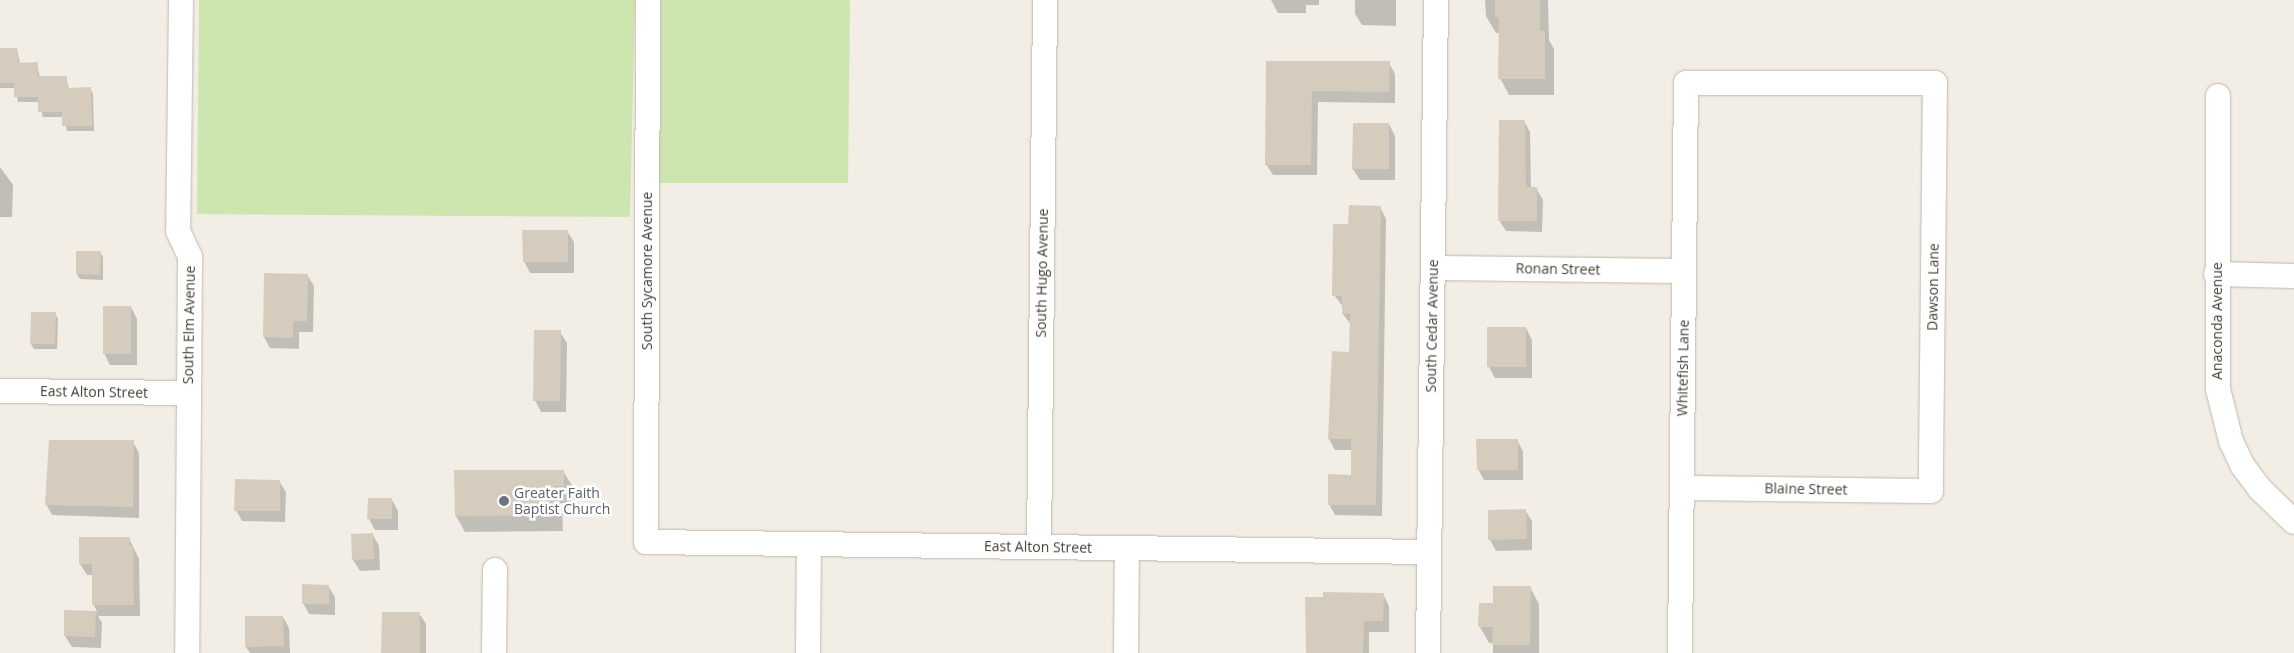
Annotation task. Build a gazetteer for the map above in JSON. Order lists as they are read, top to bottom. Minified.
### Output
{"streets":{"street":["Ronan Street","South Sycamore Avenue","South Hugo Avenue","Dawson Lane","Anaconda Avenue","South Elm Avenue","South Cedar Avenue","Whitefish Lane","East Alton Street","Blaine Street"]},"crossings":[["Ronan Street","South Cedar Avenue"],["Ronan Street","Whitefish Lane"],["South Sycamore Avenue","East Alton Street"],["South Hugo Avenue","East Alton Street"],["Dawson Lane","Whitefish Lane"],["Dawson Lane","Blaine Street"],["South Elm Avenue","East Alton Street"],["South Cedar Avenue","East Alton Street"],["Whitefish Lane","Blaine Street"]],"places":["Greater Faith Baptist Church"]}
